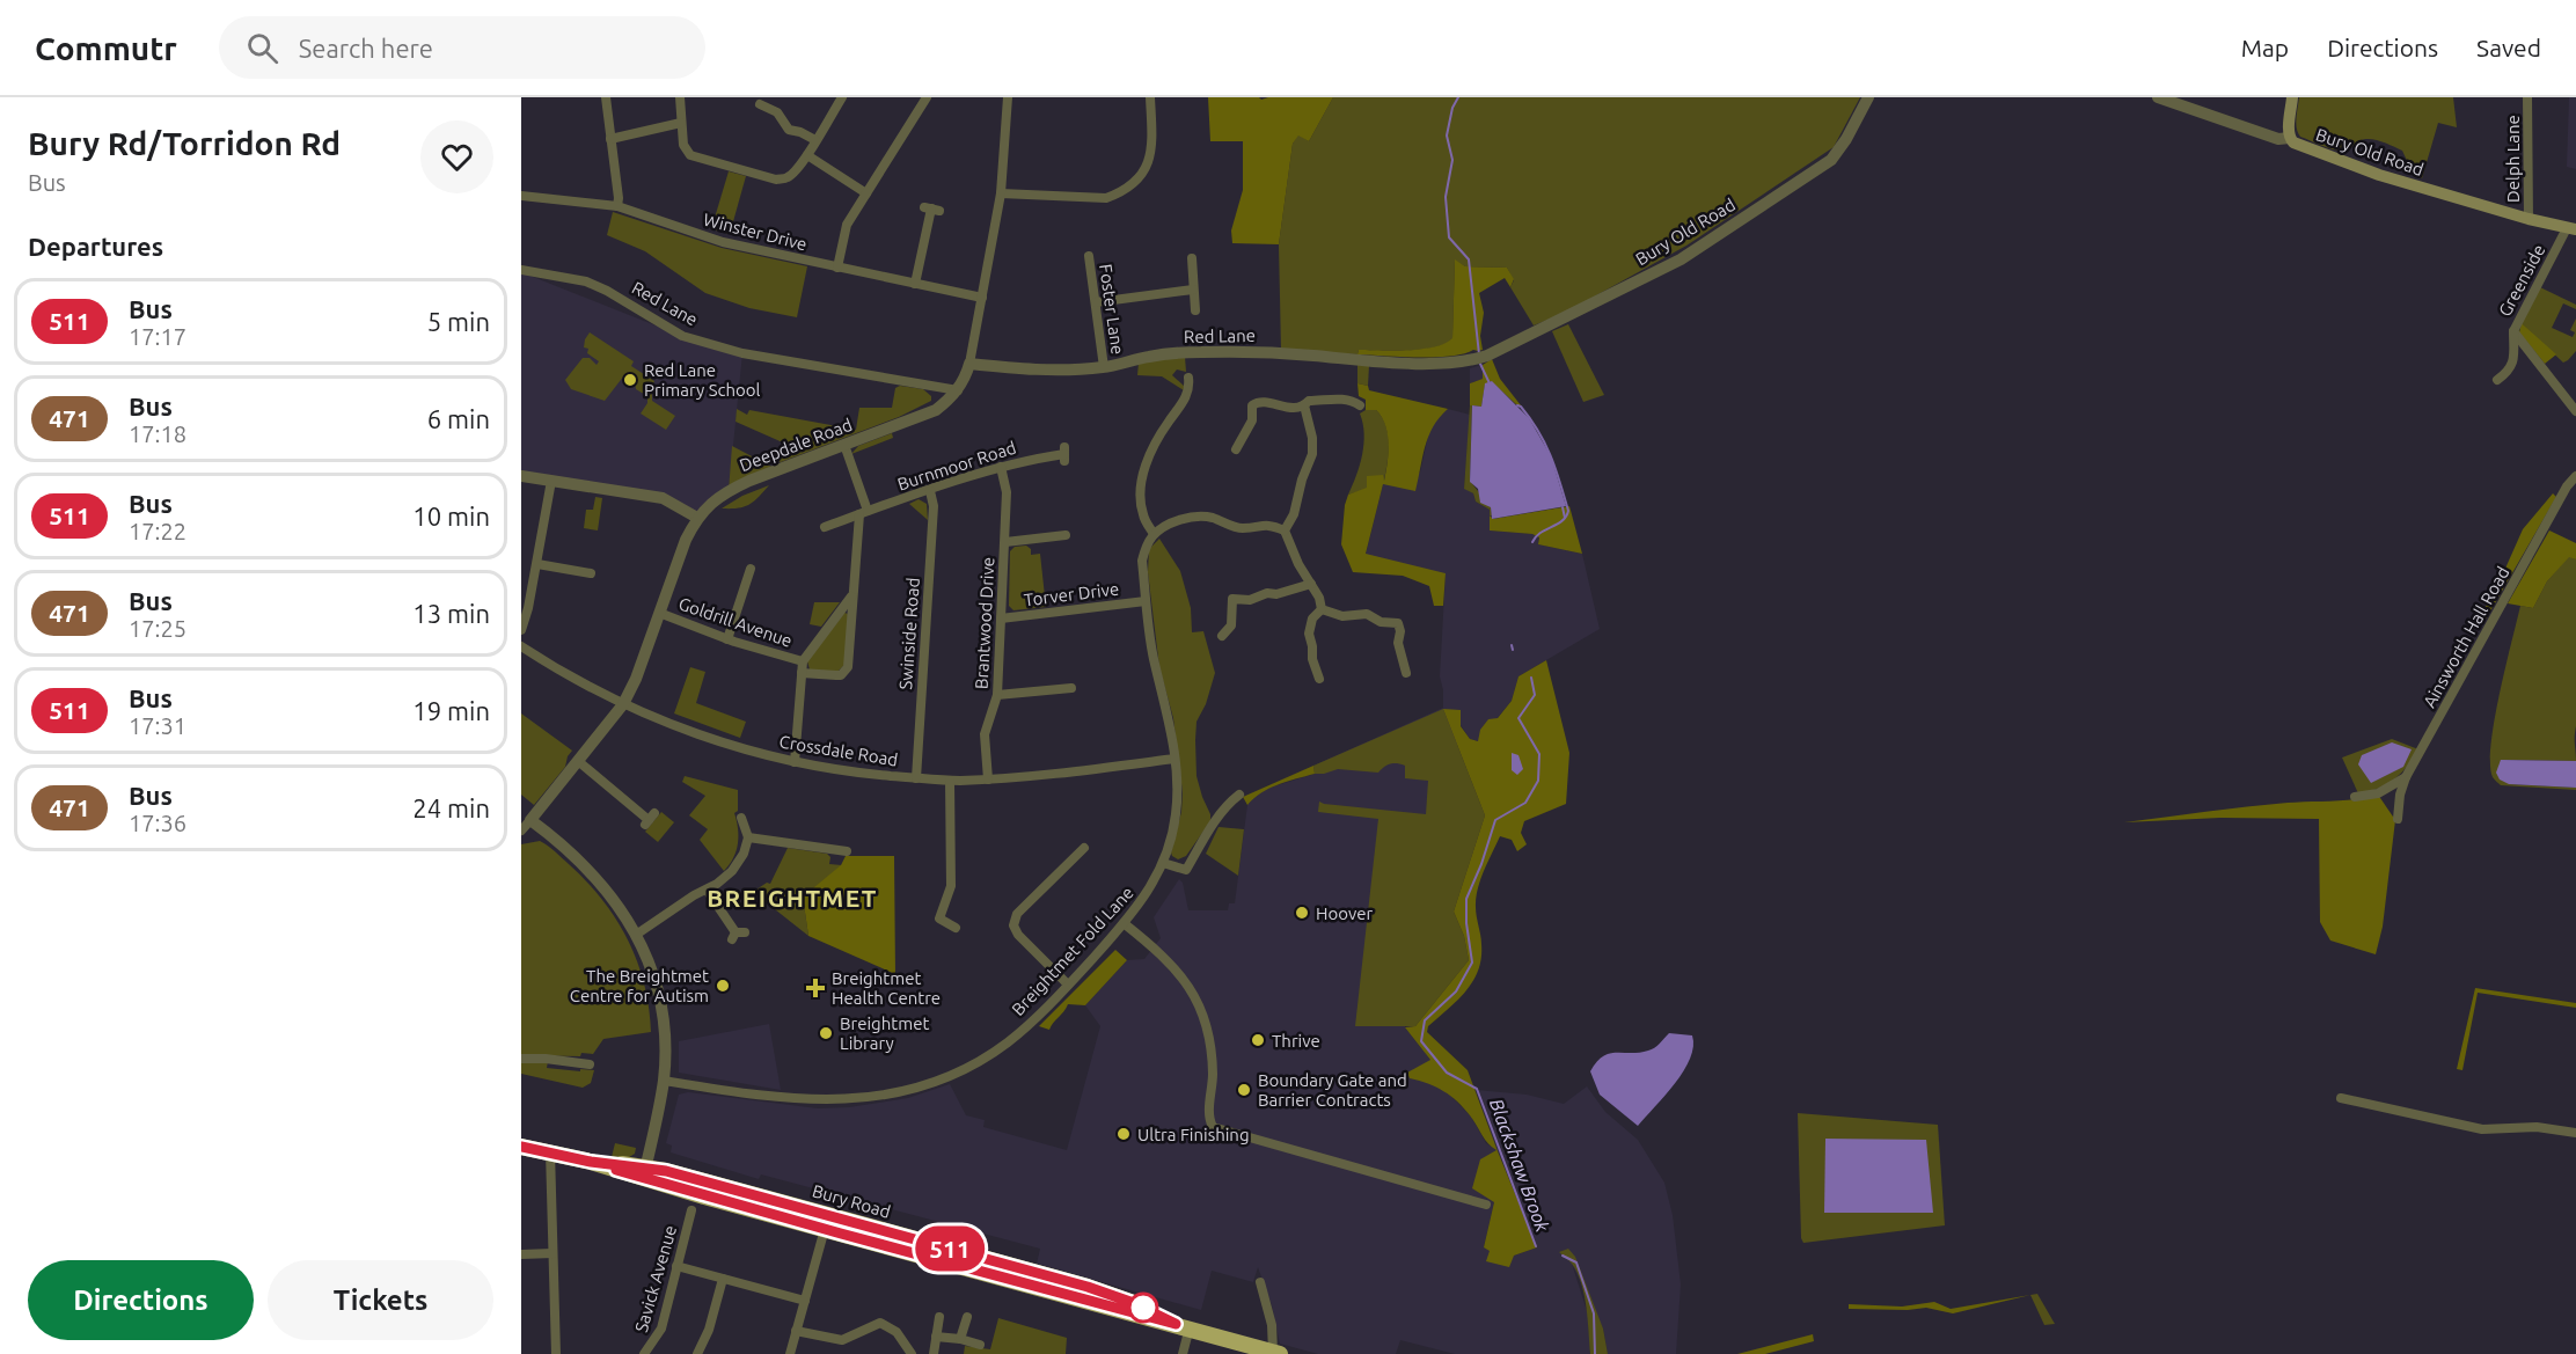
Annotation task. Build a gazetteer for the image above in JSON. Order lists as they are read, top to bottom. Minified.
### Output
{"streets":{"highway":["Bury Road"],"main road":["Bury Old Road"],"street":["Delph Lane","Winster Drive","Greenside","Red Lane","Foster Lane","Deepdale Road","Burnmoor Road","Torver Drive","Goldrill Avenue","Brantwood Drive","Swinside Road","Ainsworth Hall Road","Crossdale Road","Breightmet Fold Lane","Savick Avenue"]},"crossings":[["Bury Old Road","Delph Lane"],["Bury Old Road","Greenside"],["Bury Old Road","Red Lane"],["Winster Drive","Deepdale Road"],["Red Lane","Foster Lane"],["Red Lane","Deepdale Road"],["Deepdale Road","Goldrill Avenue"],["Deepdale Road","Crossdale Road"],["Burnmoor Road","Brantwood Drive"],["Burnmoor Road","Swinside Road"],["Torver Drive","Brantwood Drive"],["Torver Drive","Breightmet Fold Lane"],["Brantwood Drive","Crossdale Road"],["Swinside Road","Crossdale Road"],["Crossdale Road","Breightmet Fold Lane"]],"districts":["BREIGHTMET"],"water":["Blackshaw Brook"],"places":{"other":["Red Lane Primary School","Hoover","The Breightmet Centre for Autism","Breightmet Library","Thrive","Boundary Gate and Barrier Contracts","Ultra Finishing"],"health":["Breightmet Health Centre"]},"lines":["bus line 511"],"page":{"header":"Commutr","search":"Search here","nav":["Map","Directions","Saved"],"heading":[["Bury Rd/Torridon Rd","Bus"],"Departures"],"on_map":"511","list":[{"mark":"511","name":"Bus","note":"17:17","value":"5 min"},{"mark":"471","name":"Bus","note":"17:18","value":"6 min"},{"mark":"511","name":"Bus","note":"17:22","value":"10 min"},{"mark":"471","name":"Bus","note":"17:25","value":"13 min"},{"mark":"511","name":"Bus","note":"17:31","value":"19 min"},{"mark":"471","name":"Bus","note":"17:36","value":"24 min"}],"buttons":["Directions","Tickets"]}}
